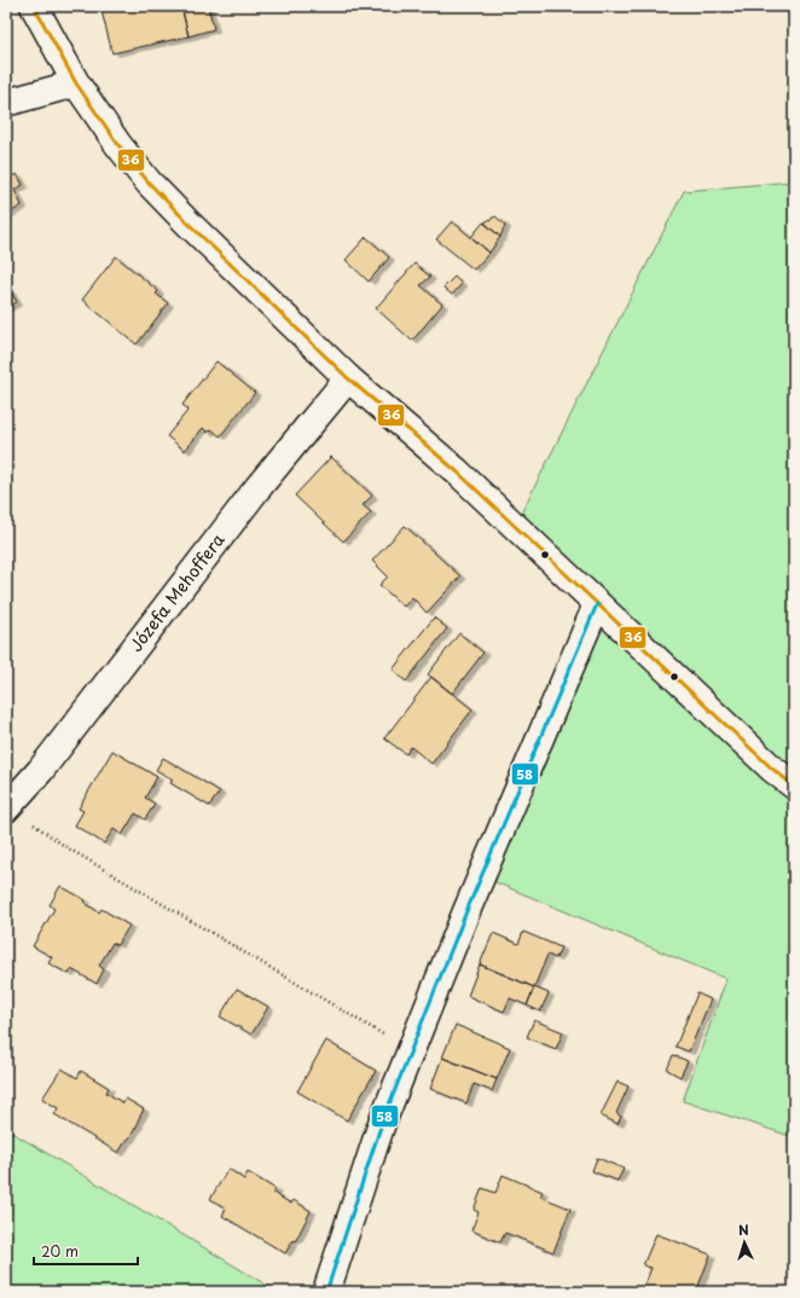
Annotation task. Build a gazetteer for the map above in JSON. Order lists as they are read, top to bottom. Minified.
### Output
{"streets":{"street":["Józefa Mehoffera"]},"lines":["transit line 36","transit line 58"],"scale_bar":"20 m","north":"top"}
